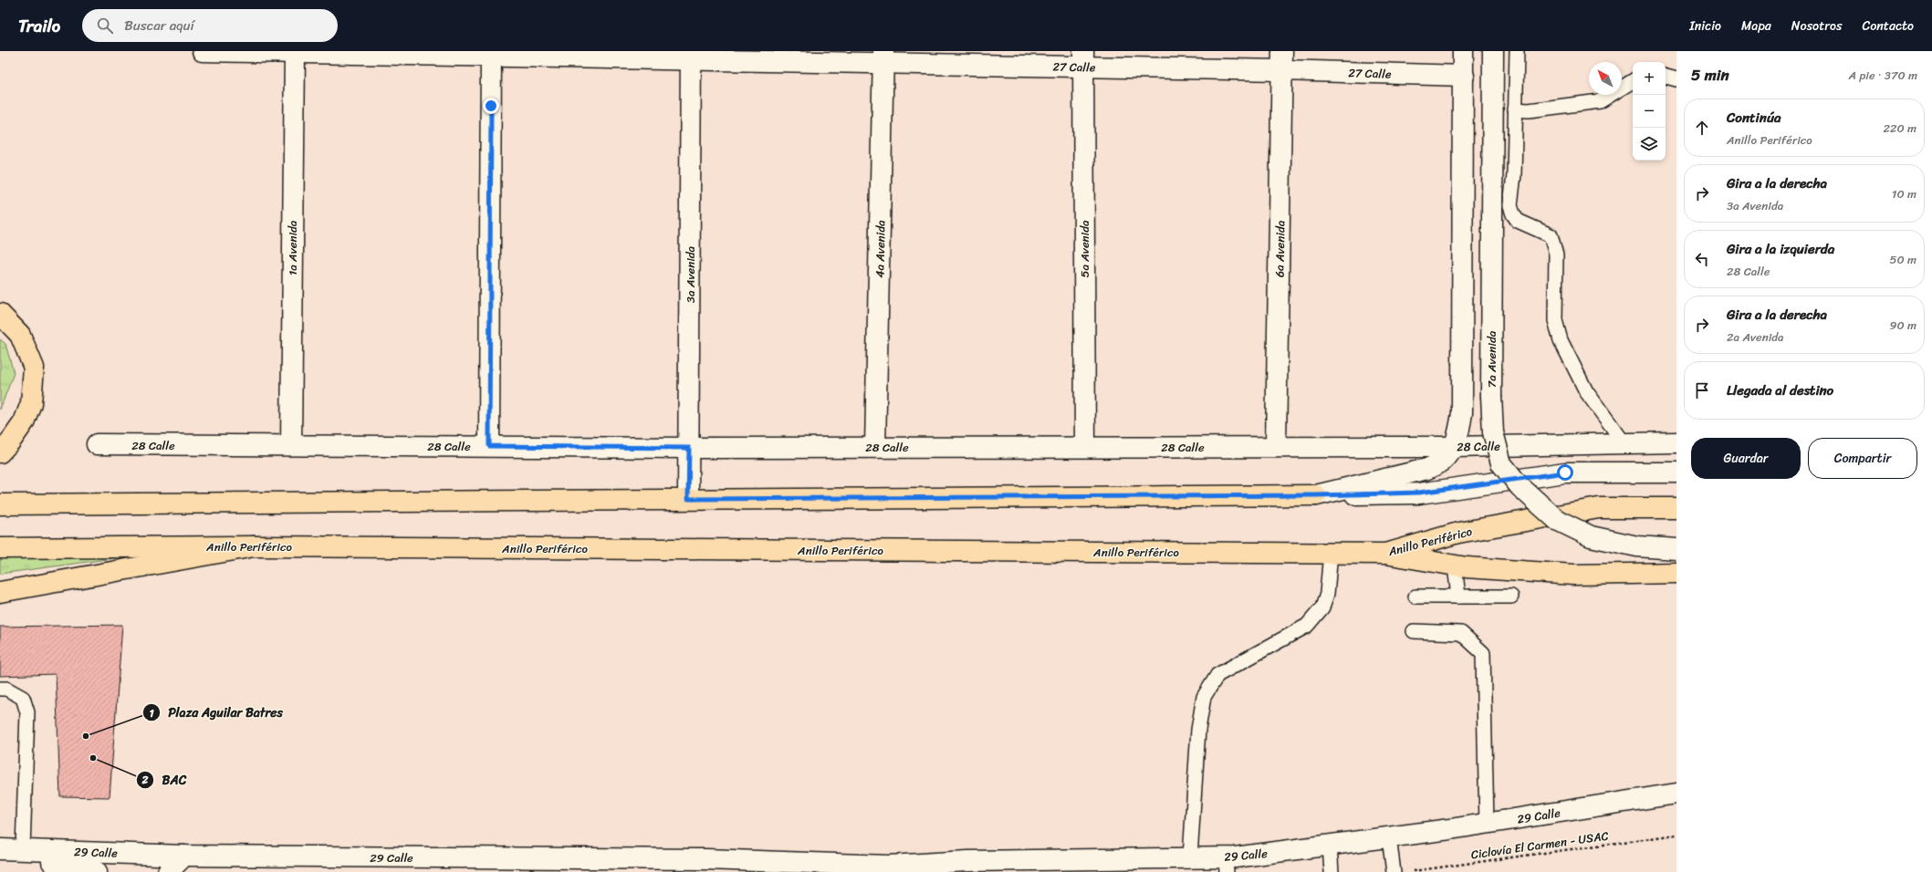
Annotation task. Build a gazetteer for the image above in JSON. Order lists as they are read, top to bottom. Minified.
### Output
{"streets":{"main road":["Anillo Periférico"],"street":["27 Calle","1a Avenida","4a Avenida","5a Avenida","6a Avenida","3a Avenida","7a Avenida","28 Calle","29 Calle"],"path":["Ciclovía El Carmen - USAC"]},"crossings":[["27 Calle","1a Avenida"],["27 Calle","4a Avenida"],["27 Calle","5a Avenida"],["27 Calle","6a Avenida"],["27 Calle","3a Avenida"],["1a Avenida","28 Calle"],["4a Avenida","28 Calle"],["5a Avenida","28 Calle"],["6a Avenida","28 Calle"],["3a Avenida","28 Calle"]],"places":["Plaza Aguilar Batres","BAC"],"north":"top left","page":{"header":"Trailo","search":"Buscar aquí","nav":["Inicio","Mapa","Nosotros","Contacto"],"heading":["5 min","A pie · 370 m"],"map_buttons":["+","−"],"list":[["Continúa","Anillo Periférico","220 m"],["Gira a la derecha","3a Avenida","10 m"],["Gira a la izquierda","28 Calle","50 m"],["Gira a la derecha","2a Avenida","90 m"],"Llegada al destino"],"buttons":["Guardar","Compartir"]}}
